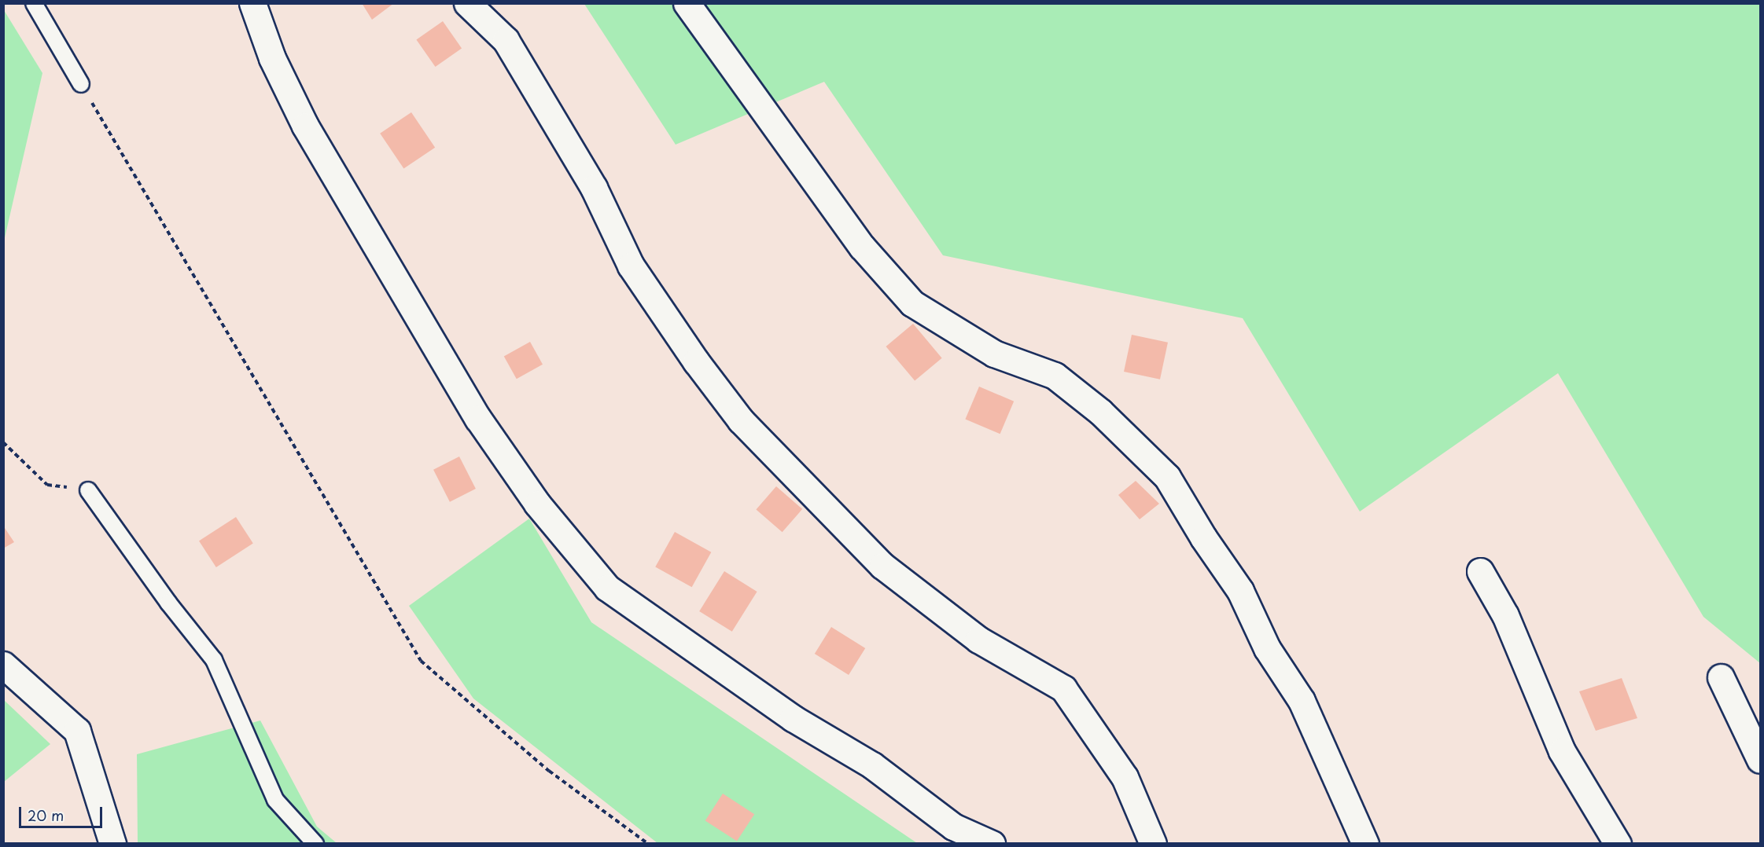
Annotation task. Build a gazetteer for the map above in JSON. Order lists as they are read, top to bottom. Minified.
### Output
{"scale_bar":"20 m"}
